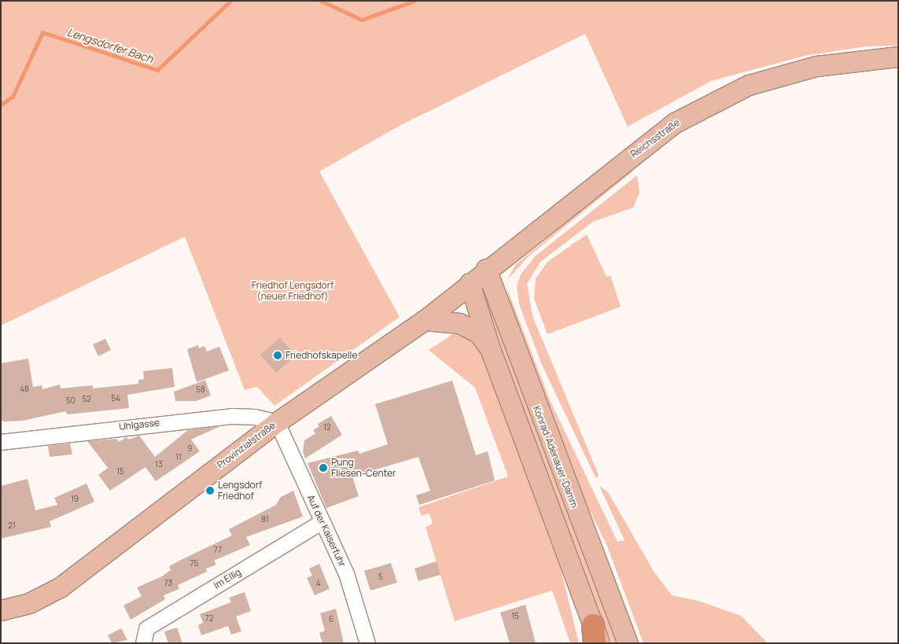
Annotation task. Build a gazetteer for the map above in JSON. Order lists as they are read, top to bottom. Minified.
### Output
{"streets":{"main road":["Reichsstraße","Provinzialstraße","Konrad-Adenauer-Damm"],"street":["Uhlgasse","Auf der Kaiserfuhr","Im Ellig"]},"crossings":[["Reichsstraße","Provinzialstraße"],["Reichsstraße","Konrad-Adenauer-Damm"],["Uhlgasse","Provinzialstraße"],["Uhlgasse","Auf der Kaiserfuhr"],["Provinzialstraße","Konrad-Adenauer-Damm"],["Provinzialstraße","Auf der Kaiserfuhr"],["Auf der Kaiserfuhr","Im Ellig"]],"water":["Lengsdorfer Bach"],"parks":["Friedhof Lengsdorf (neuer Friedhof)"],"places":["Friedhofskapelle","Pung Fliesen-Center","Lengsdorf Friedhof"],"house_numbers":["48","58","54","52","50","12","9","11","13","15","19","81","21","77","75","5","73","4","15","72","6"]}
